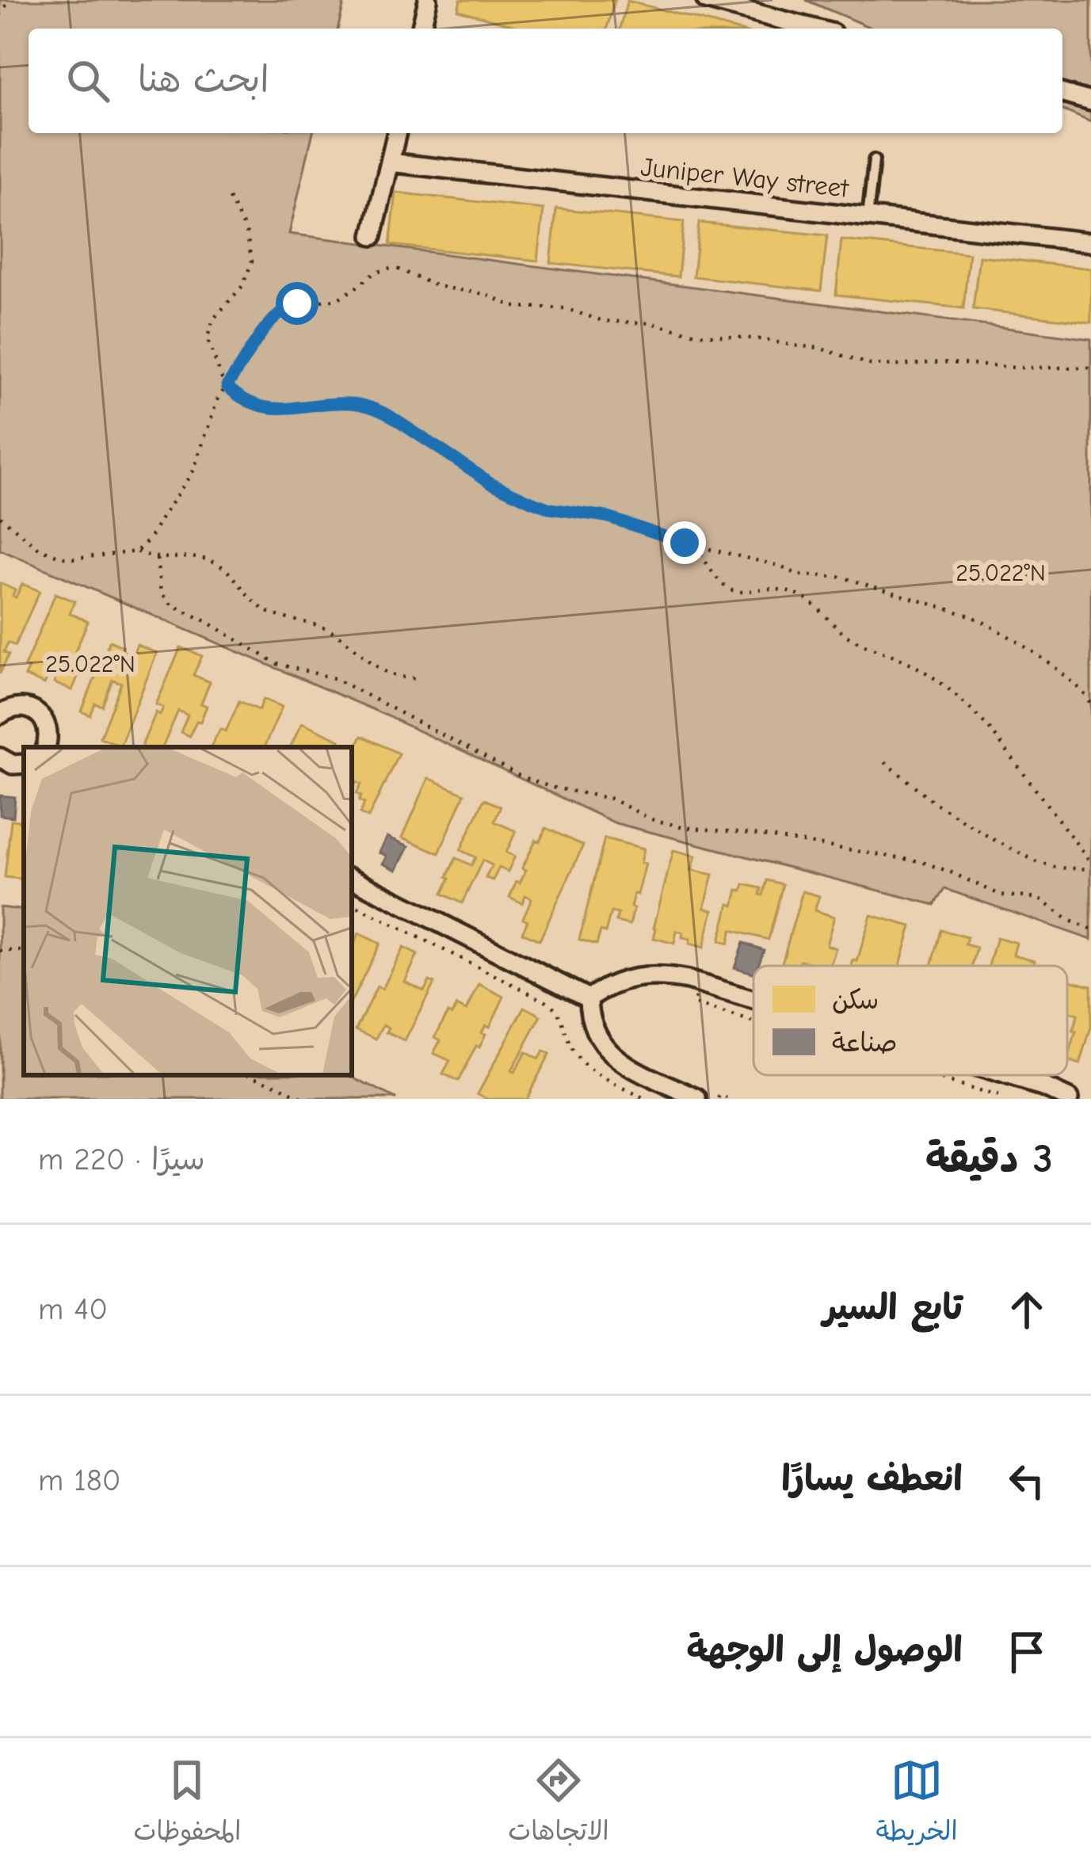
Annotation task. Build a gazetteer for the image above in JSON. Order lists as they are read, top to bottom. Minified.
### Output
{"streets":{"street":["Juniper Way street"]},"legend":["سكن","صناعة"],"page":{"search":"ابحث هنا","heading":["3 دقيقة","سيرًا · 220 m"],"list":[["تابع السير","40 m"],["انعطف يسارًا","180 m"],"الوصول إلى الوجهة"],"nav":["الخريطة","الاتجاهات","المحفوظات"]},"coordinates":["25.022°N"]}
